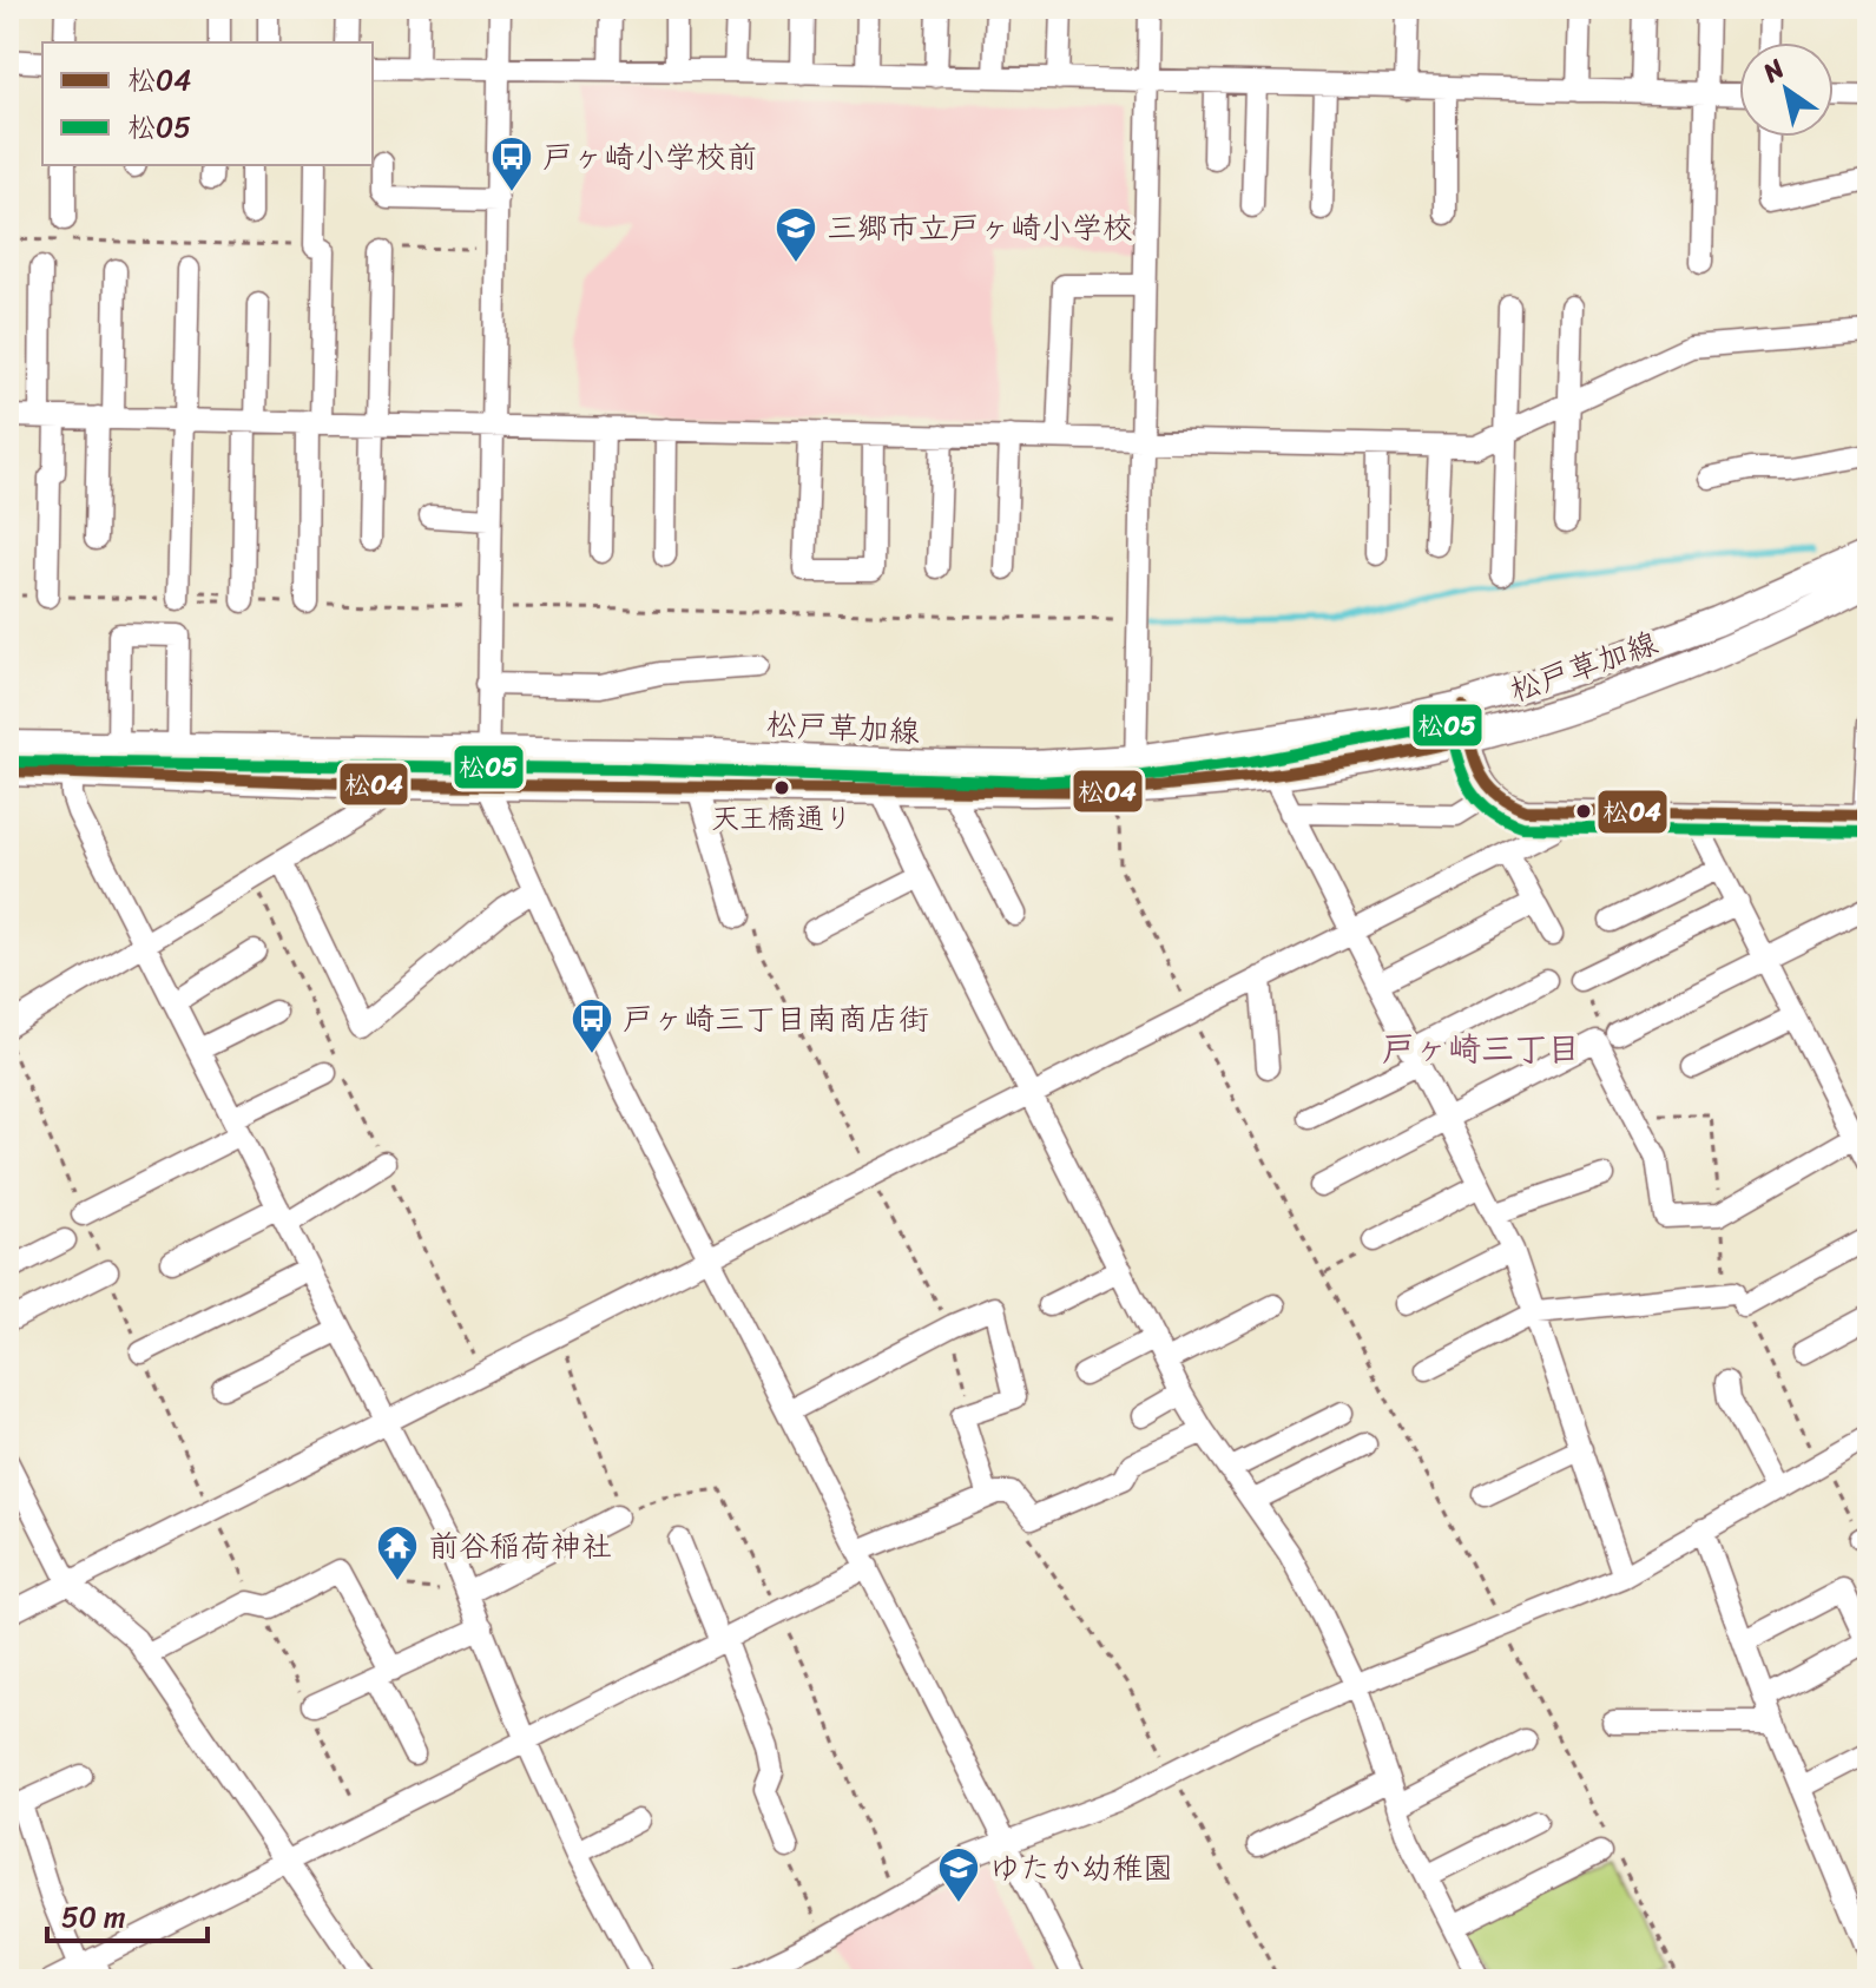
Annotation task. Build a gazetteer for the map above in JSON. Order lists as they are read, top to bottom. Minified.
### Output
{"streets":{"main road":["松戸草加線"]},"districts":["戸ヶ崎三丁目"],"places":{"bus stop":["戸ヶ崎小学校前","戸ヶ崎三丁目南商店街"],"school or university":["三郷市立戸ヶ崎小学校","ゆたか幼稚園"],"other":["天王橋通り"],"temple":["前谷稲荷神社"]},"lines":["transit line 松04","transit line 松05"],"legend":["松04","松05"],"scale_bar":"50 m","north":"top left"}
